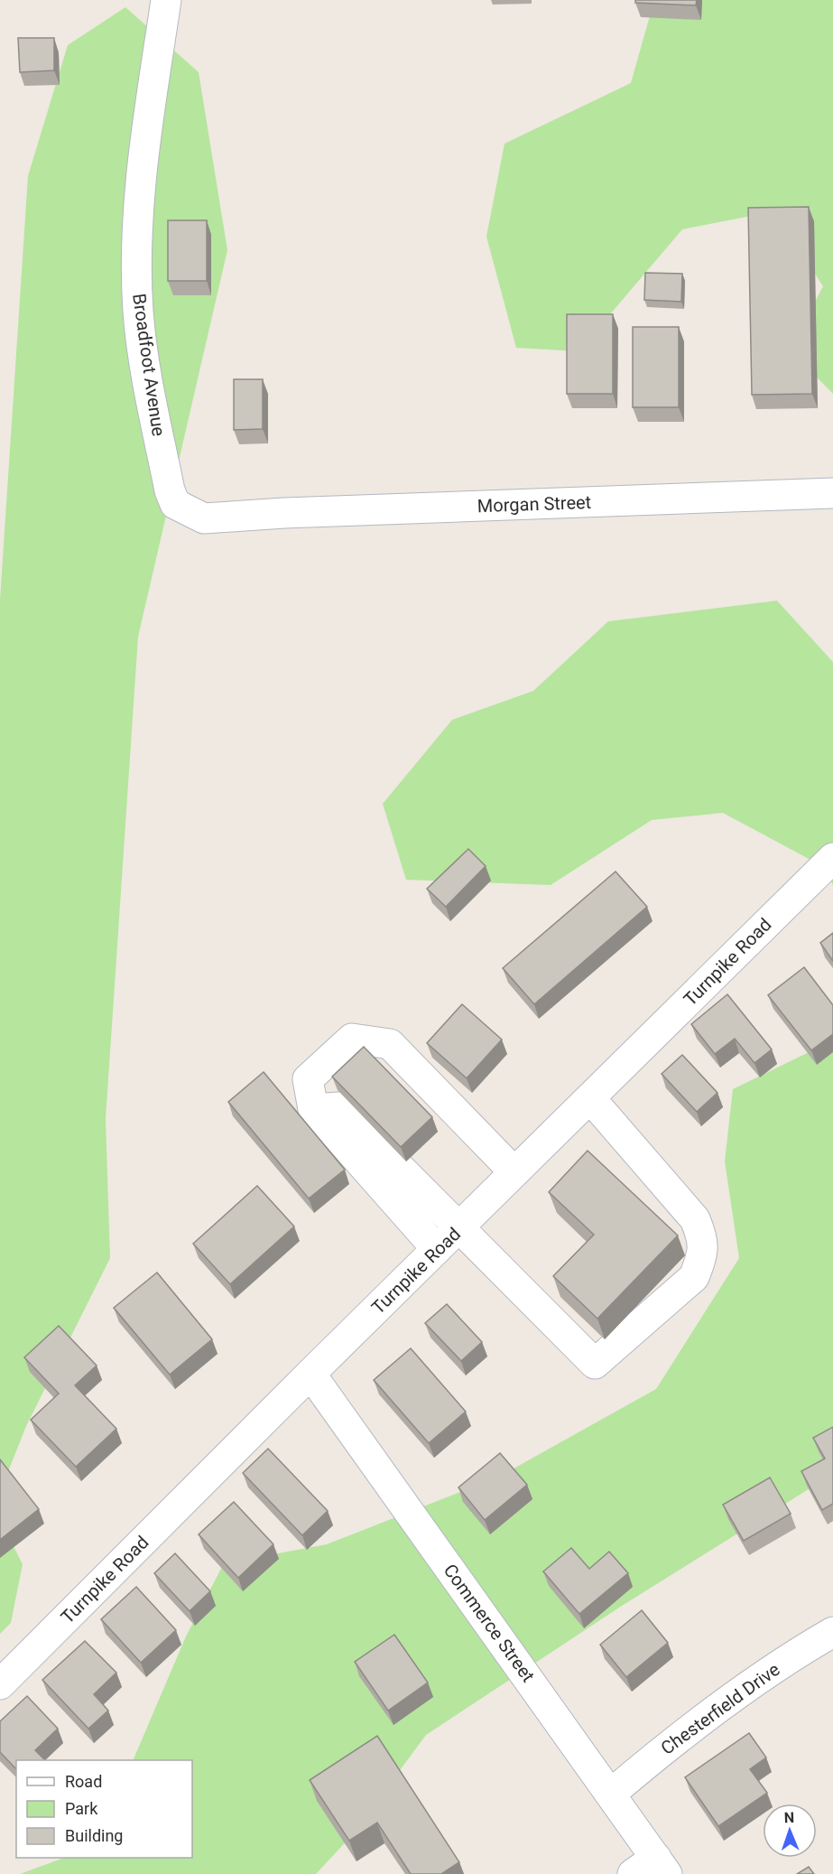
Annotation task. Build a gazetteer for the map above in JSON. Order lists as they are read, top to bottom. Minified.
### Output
{"streets":{"street":["Broadfoot Avenue","Morgan Street","Turnpike Road","Commerce Street","Chesterfield Drive"]},"crossings":[["Broadfoot Avenue","Morgan Street"],["Turnpike Road","Commerce Street"],["Commerce Street","Chesterfield Drive"]],"legend":["Road","Park","Building"],"north":"top"}
